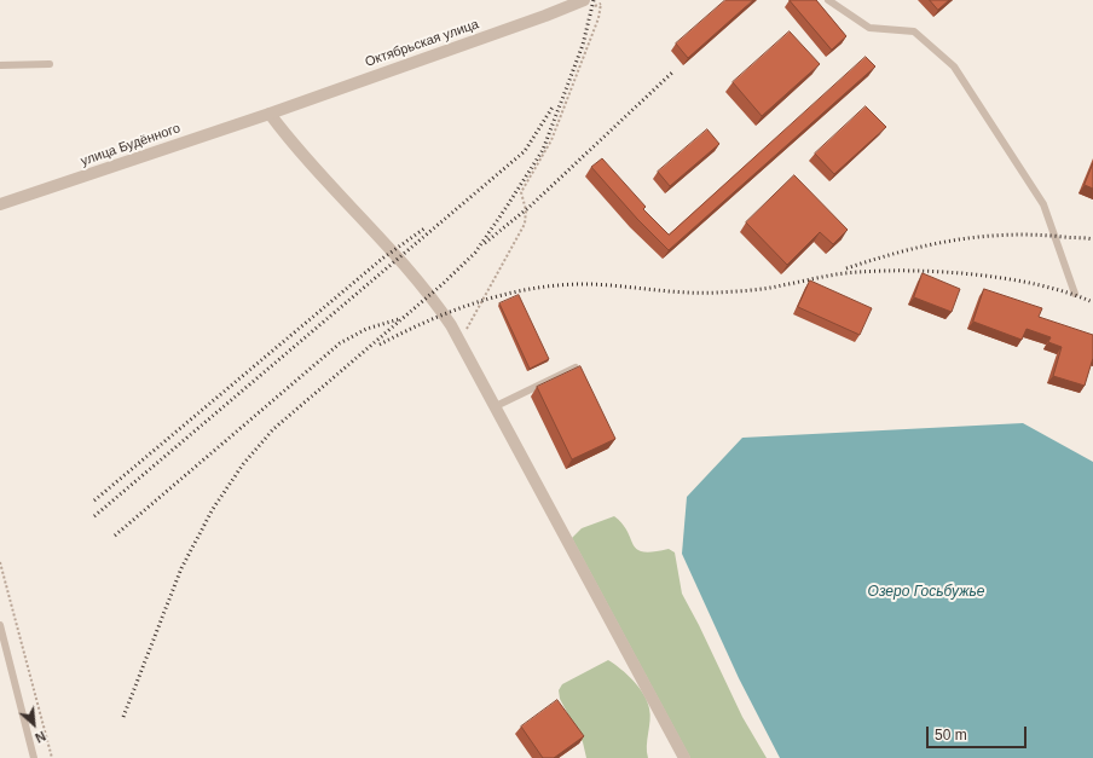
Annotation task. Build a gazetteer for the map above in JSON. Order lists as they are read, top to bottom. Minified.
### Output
{"streets":{"street":["Октябрьская улица","улица Будённого"]},"crossings":[["Октябрьская улица","улица Будённого"]],"water":["Озеро Госьбужье"],"scale_bar":"50 m","north":"bottom right"}
